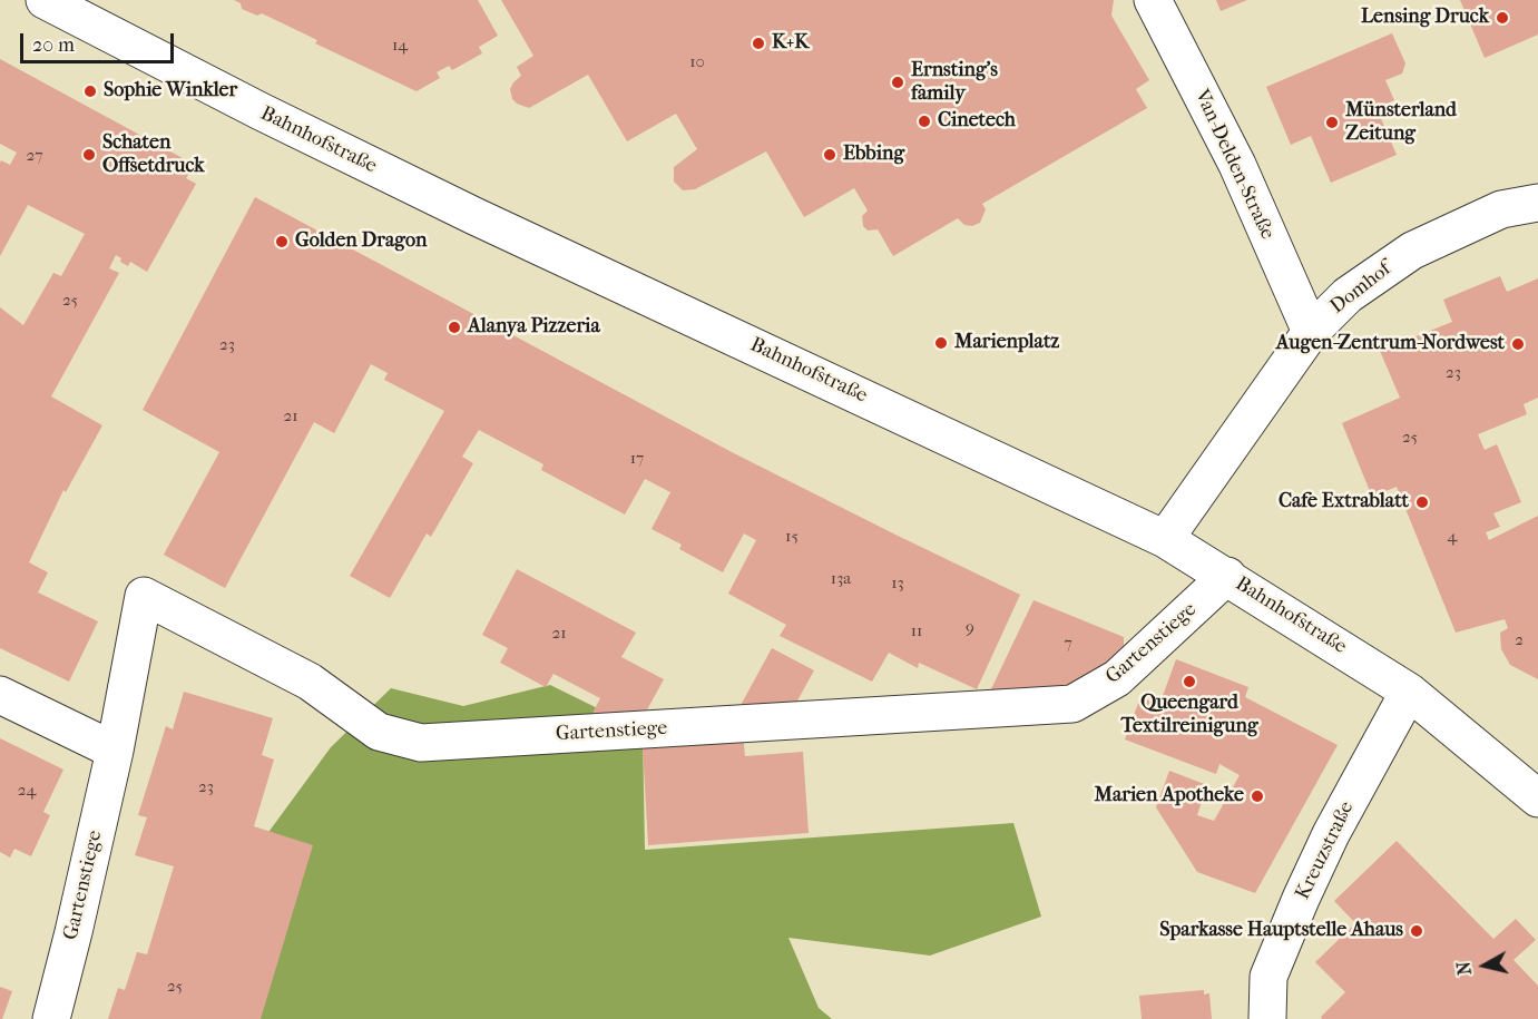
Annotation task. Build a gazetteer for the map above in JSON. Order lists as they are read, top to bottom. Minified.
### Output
{"streets":{"street":["Bahnhofstraße","Van-Delden-Straße","Domhof","Gartenstiege","Kreuzstraße"]},"crossings":[["Bahnhofstraße","Domhof"],["Bahnhofstraße","Gartenstiege"],["Bahnhofstraße","Kreuzstraße"],["Van-Delden-Straße","Domhof"]],"places":["Lensing Druck","K+K","Ernsting's family","Sophie Winkler","Cinetech","Münsterland Zeitung","Schaten Offsetdruck","Ebbing","Golden Dragon","Alanya Pizzeria","Marienplatz","Augen-Zentrum-Nordwest","Cafe Extrablatt","Queengard Textilreinigung","Marien Apotheke","Sparkasse Hauptstelle Ahaus"],"house_numbers":["14","10","27","25","23","23","21","25","17","15","4","13a","13","9","11","21","2","7","23","24","25"],"scale_bar":"20 m","north":"left"}
